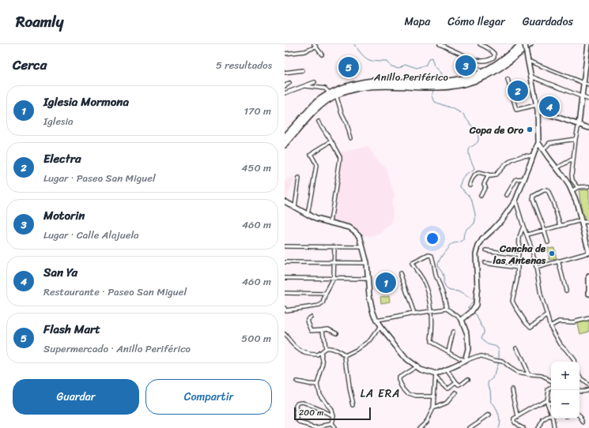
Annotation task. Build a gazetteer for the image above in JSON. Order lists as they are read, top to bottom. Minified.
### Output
{"streets":{"highway":["Anillo Periférico"]},"districts":["LA ERA"],"places":["Copa de Oro","Cancha de las Antenas"],"scale_bar":"200 m","page":{"header":"Roamly","nav":["Mapa","Cómo llegar","Guardados"],"heading":["Cerca","5 resultados"],"pins":["3","5","2","4","1"],"list":[{"mark":"1","name":"Iglesia Mormona","note":"Iglesia","value":"170 m"},{"mark":"2","name":"Electra","note":"Lugar · Paseo San Miguel","value":"450 m"},{"mark":"3","name":"Motorin","note":"Lugar · Calle Alajuela","value":"460 m"},{"mark":"4","name":"San Ya","note":"Restaurante · Paseo San Miguel","value":"460 m"},{"mark":"5","name":"Flash Mart","note":"Supermercado · Anillo Periférico","value":"500 m"}],"map_buttons":["+","−"],"buttons":["Guardar","Compartir"],"scale":"200 m"}}
